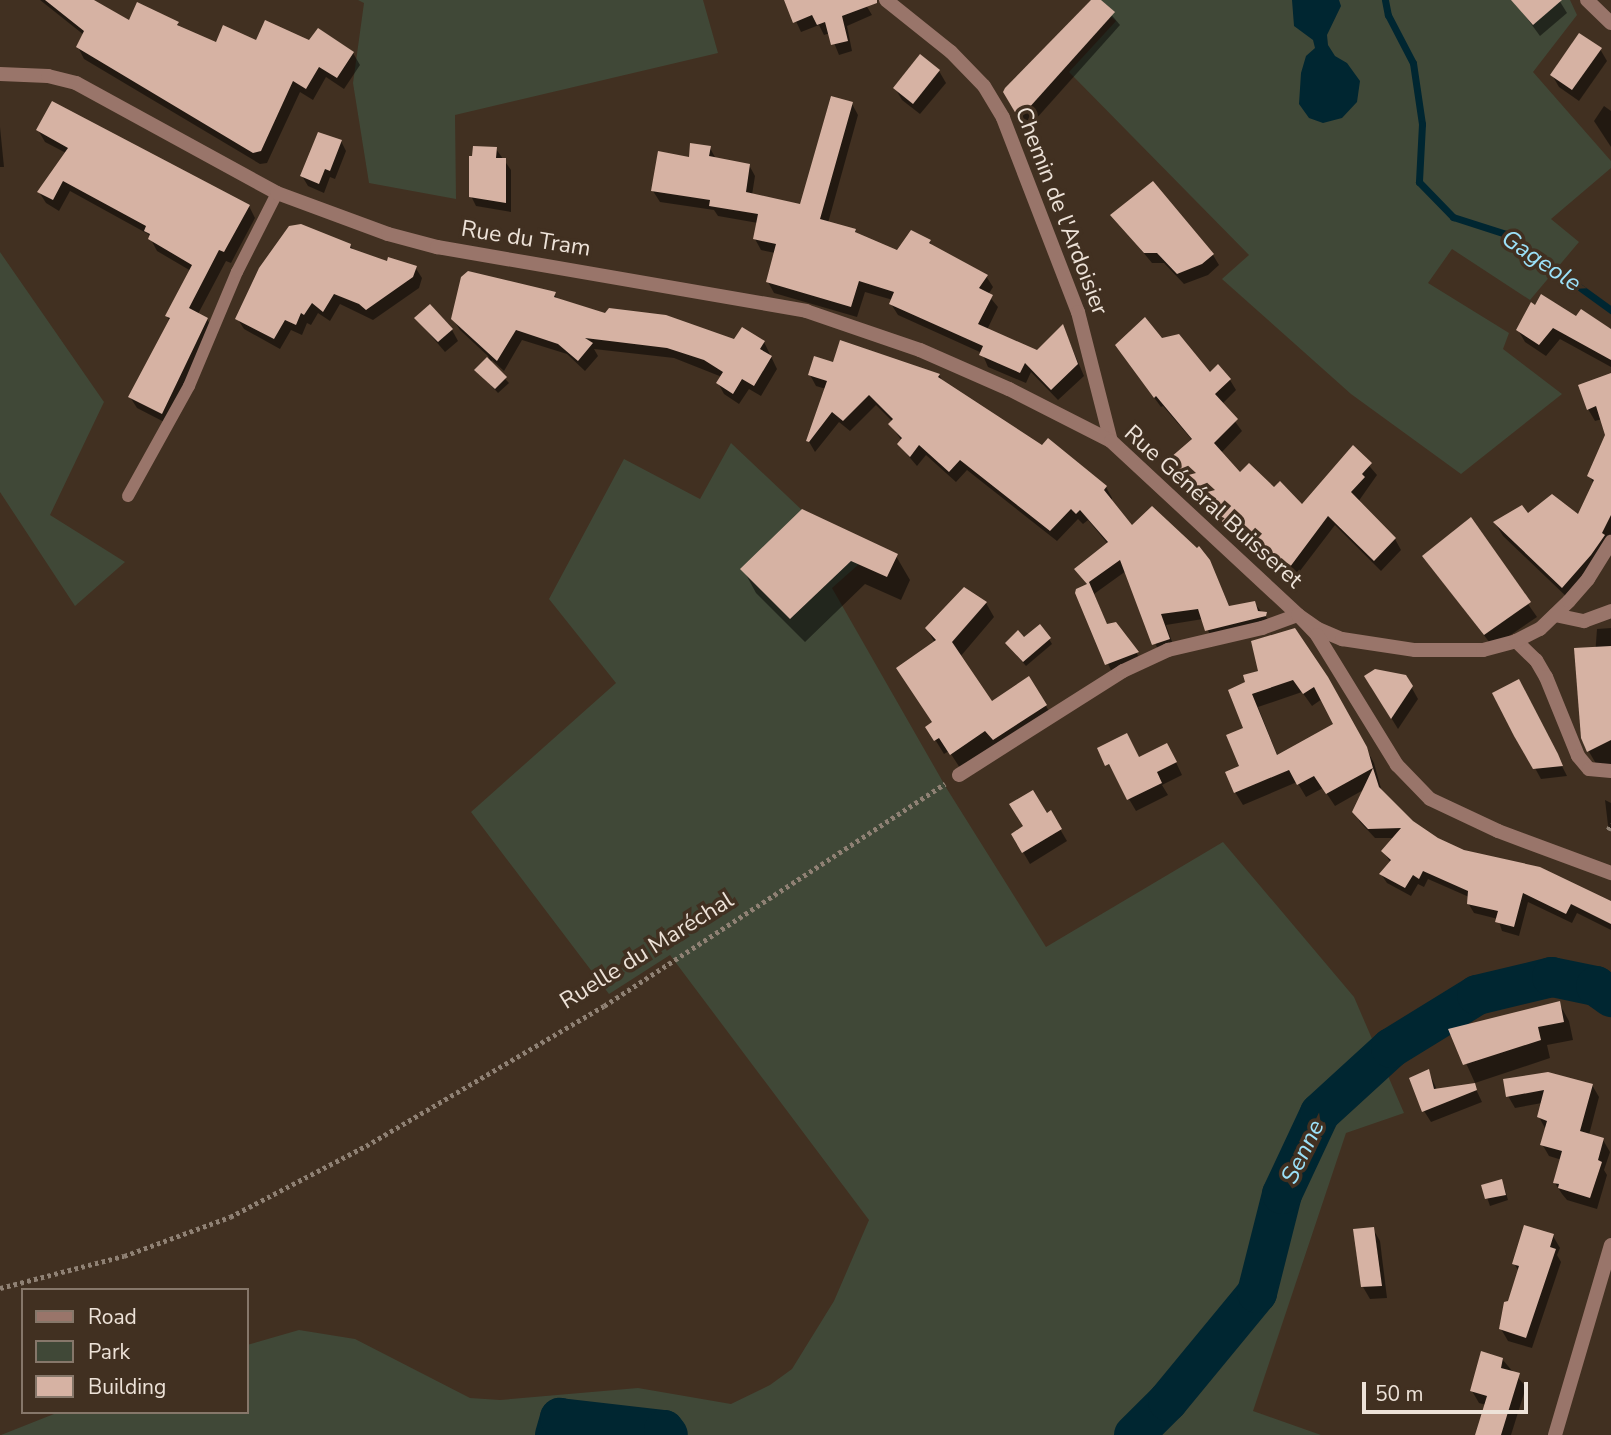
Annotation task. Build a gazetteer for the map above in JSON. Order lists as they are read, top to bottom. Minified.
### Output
{"streets":{"street":["Chemin de l'Ardoisier","Rue du Tram","Rue Général Buisseret"],"path":["Ruelle du Maréchal"]},"crossings":[["Chemin de l'Ardoisier","Rue Général Buisseret"],["Rue du Tram","Rue Général Buisseret"]],"water":["Gageole","Senne"],"legend":["Road","Park","Building"],"scale_bar":"50 m"}
